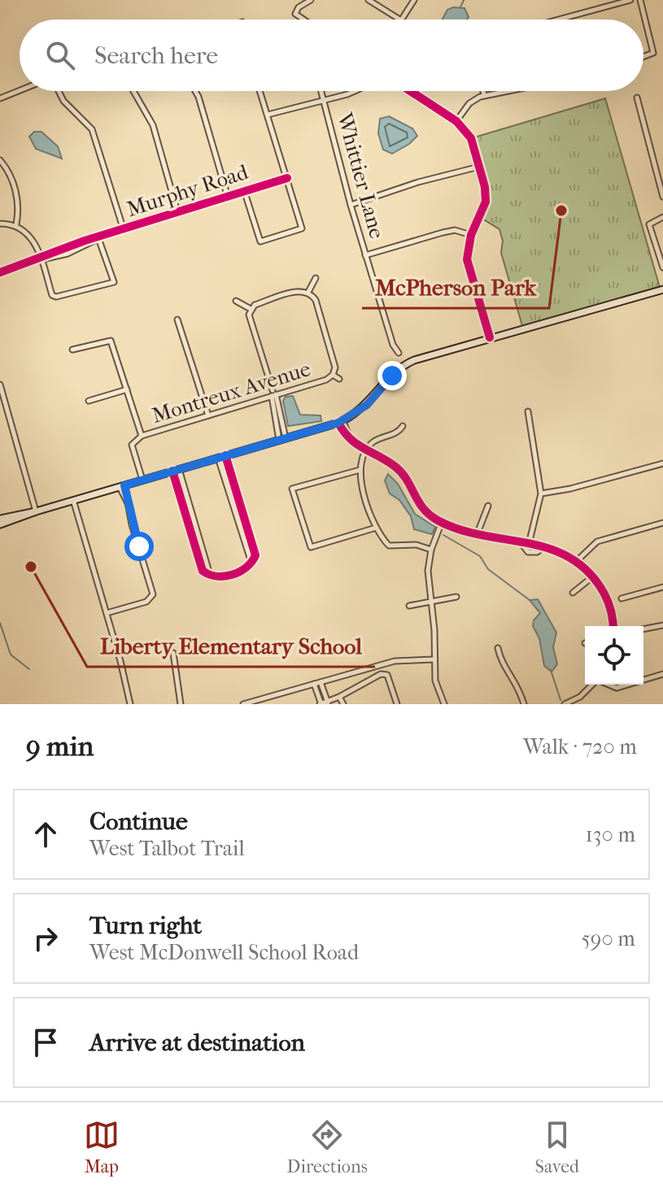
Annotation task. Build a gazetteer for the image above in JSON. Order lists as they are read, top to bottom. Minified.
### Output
{"streets":{"street":["Whittier Lane","Murphy Road","Montreux Avenue"]},"places":["McPherson Park","Liberty Elementary School"],"page":{"search":"Search here","heading":["9 min","Walk · 720 m"],"list":[["Continue","West Talbot Trail","130 m"],["Turn right","West McDonwell School Road","590 m"],"Arrive at destination"],"nav":["Map","Directions","Saved"]}}
